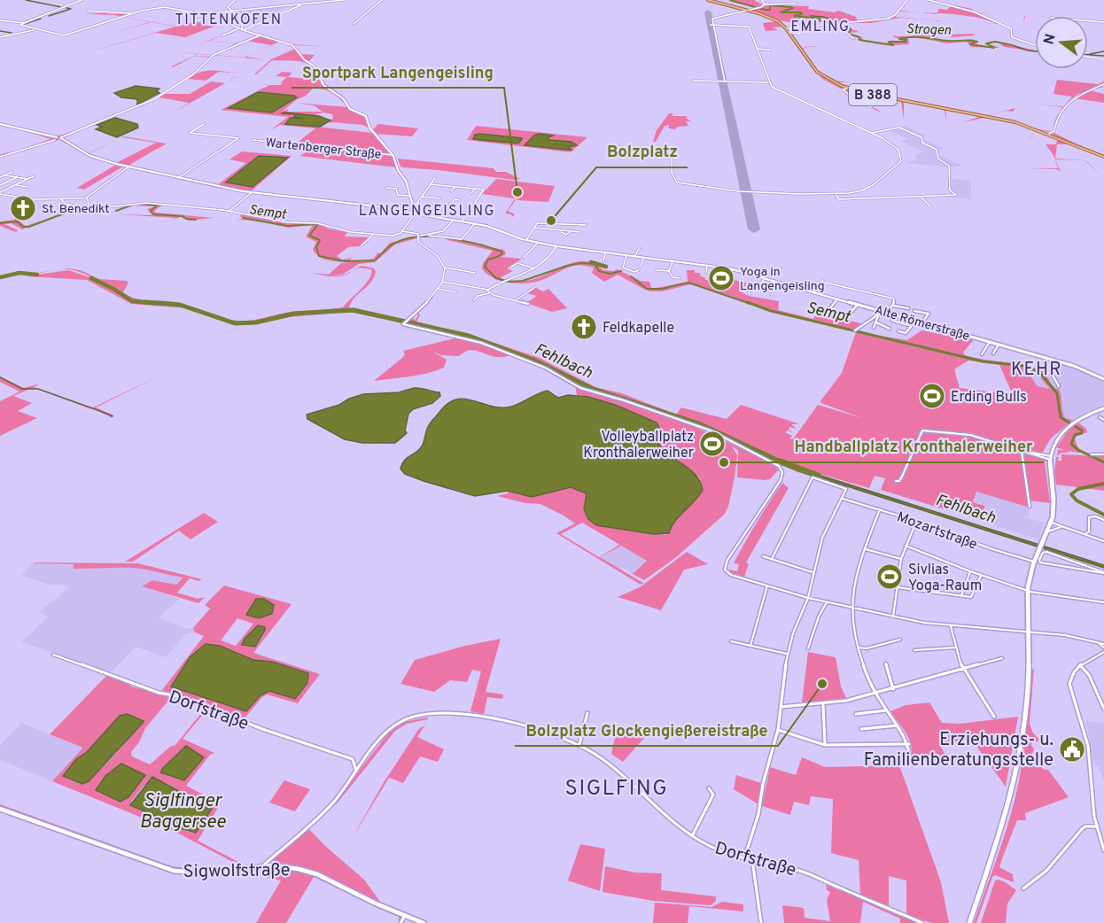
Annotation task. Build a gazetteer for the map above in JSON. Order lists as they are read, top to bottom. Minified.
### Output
{"streets":{"main road":["B 388","Wartenberger Straße","Alte Römerstraße"],"street":["Mozartstraße","Dorfstraße","Sigwolfstraße"]},"crossings":[["Dorfstraße","Sigwolfstraße"]],"districts":["TITTENKOFEN","EMLING","LANGENGEISLING","KEHR","SIGLFING"],"water":["Strogen","Sempt","Fehlbach","Siglfinger Baggersee"],"places":{"other":["Sportpark Langengeisling","Bolzplatz","Handballplatz Kronthalerweiher","Bolzplatz Glockengießereistraße"],"church":["St. Benedikt","Feldkapelle"],"sports":["Yoga in Langengeisling","Erding Bulls","Volleyballplatz Kronthalerweiher","Sivlias Yoga-Raum"],"public building":["Erziehungs- u. Familienberatungsstelle"]},"north":"left"}
